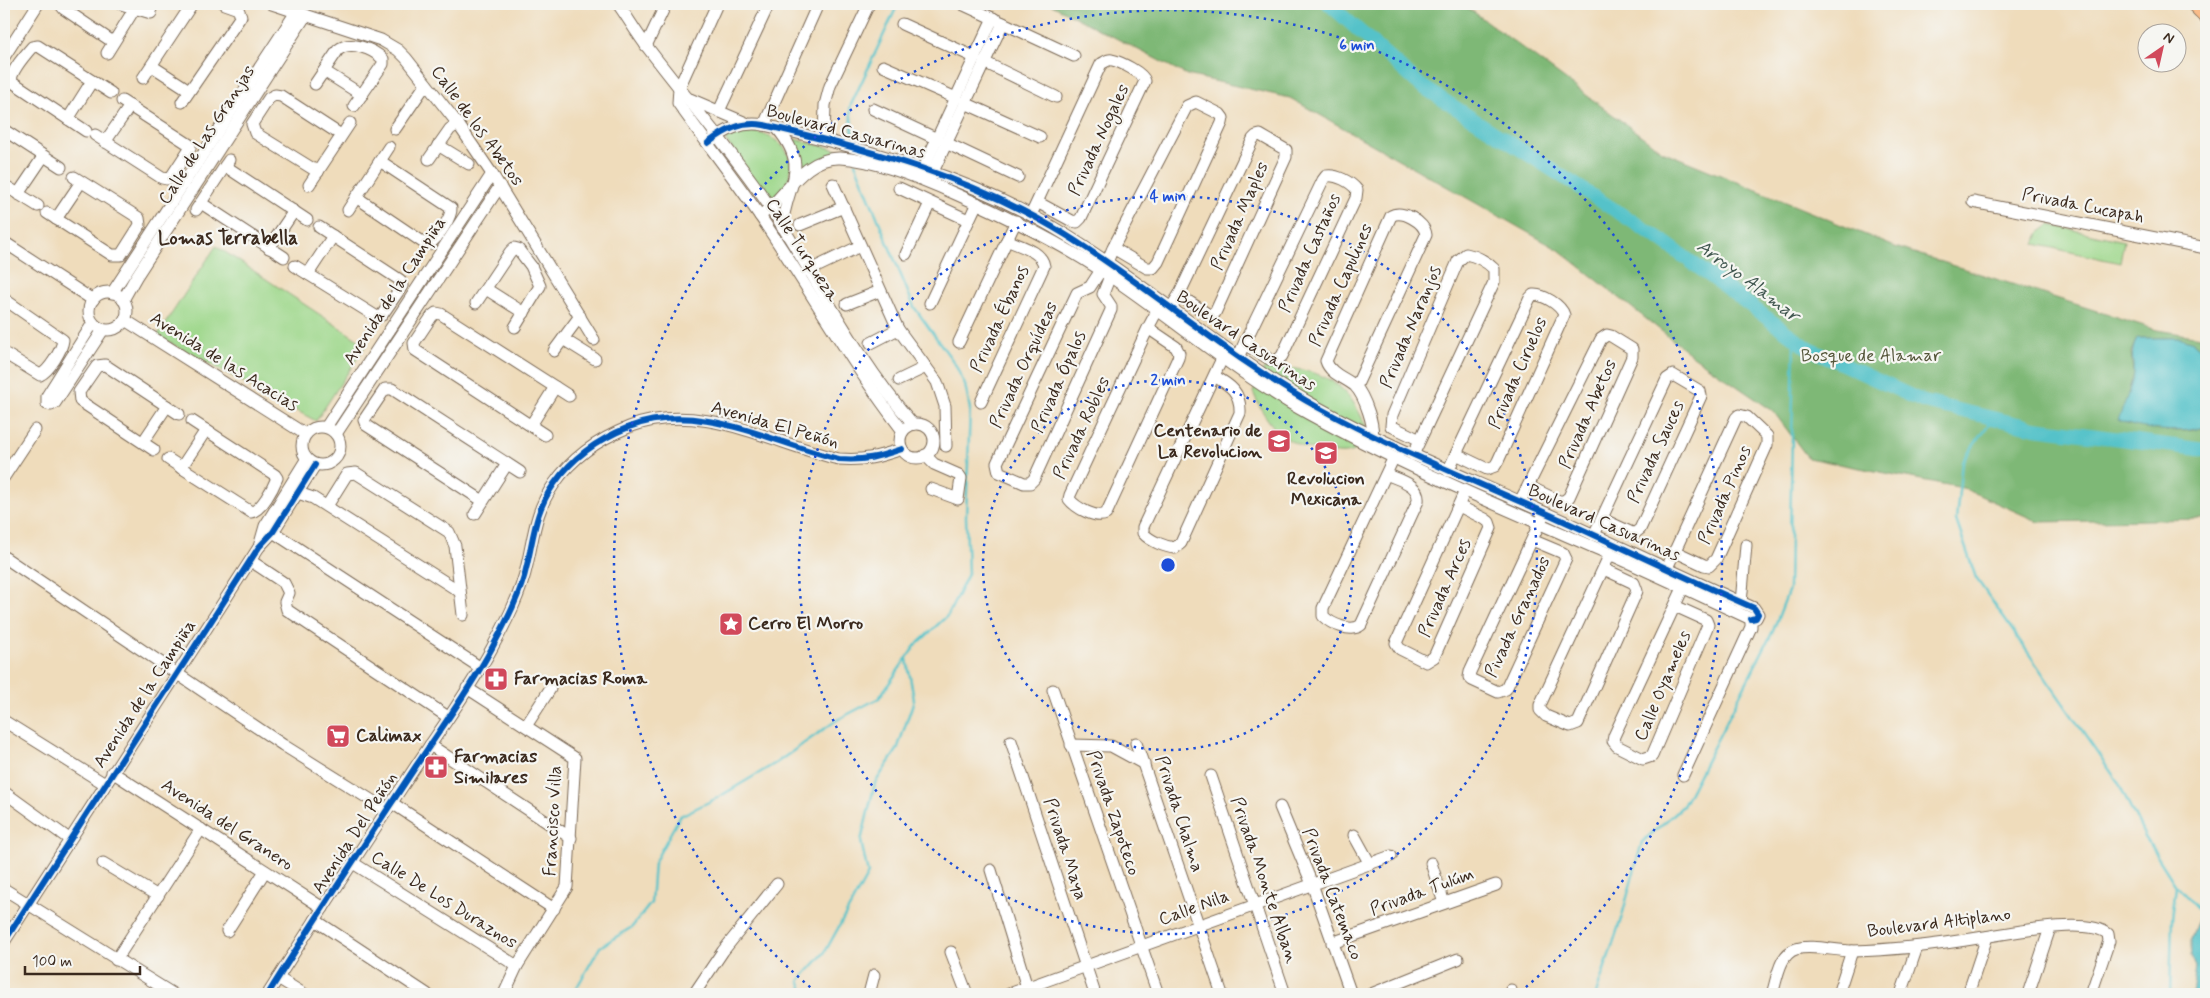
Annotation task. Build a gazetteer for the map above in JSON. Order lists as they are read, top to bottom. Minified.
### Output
{"streets":{"street":["Calle de los Abetos","Boulevard Casuarinas","Calle de Las Granjas","Privada Nogales","Privada Cucapah","Privada Maples","Calle Turqueza","Privada Castaños","Privada Capulines","Avenida de la Campiña","Privada Ébanos","Privada Naranjos","Avenida de las Acacias","Privada Orquídeas","Privada Ciruelos","Privada Ópalos","Privada Abetos","Avenida El Peñón","Privada Robles","Privada Sauces","Privada Pinos","Privada Arces","Pivada Granados","Calle Oyameles","Privada Zapoteco","Privada Chalma","Francisco Villa","Avenida del Granero","Avenida Del Peñón","Privada Maya","Privada Monte Alban","Privada Tulúm","Privada Catemaco","Calle De Los Duraznos","Calle Nila","Boulevard Altiplano"]},"crossings":[["Calle de los Abetos","Calle de Las Granjas"],["Calle de los Abetos","Avenida de la Campiña"],["Boulevard Casuarinas","Privada Nogales"],["Boulevard Casuarinas","Privada Maples"],["Boulevard Casuarinas","Calle Turqueza"],["Boulevard Casuarinas","Privada Castaños"],["Boulevard Casuarinas","Privada Capulines"],["Boulevard Casuarinas","Privada Ébanos"],["Boulevard Casuarinas","Privada Naranjos"],["Boulevard Casuarinas","Privada Orquídeas"],["Boulevard Casuarinas","Privada Ciruelos"],["Boulevard Casuarinas","Privada Ópalos"],["Boulevard Casuarinas","Privada Abetos"],["Boulevard Casuarinas","Privada Robles"],["Boulevard Casuarinas","Privada Sauces"],["Boulevard Casuarinas","Privada Pinos"],["Boulevard Casuarinas","Privada Arces"],["Boulevard Casuarinas","Pivada Granados"],["Boulevard Casuarinas","Calle Oyameles"],["Calle de Las Granjas","Avenida de las Acacias"],["Calle Turqueza","Avenida El Peñón"],["Avenida de la Campiña","Avenida de las Acacias"],["Avenida de la Campiña","Avenida del Granero"],["Privada Orquídeas","Privada Ópalos"],["Avenida El Peñón","Francisco Villa"],["Avenida El Peñón","Avenida Del Peñón"],["Privada Zapoteco","Calle Nila"],["Privada Chalma","Calle Nila"],["Francisco Villa","Avenida Del Peñón"],["Francisco Villa","Calle De Los Duraznos"],["Avenida del Granero","Avenida Del Peñón"],["Avenida Del Peñón","Calle De Los Duraznos"],["Privada Maya","Calle Nila"],["Privada Monte Alban","Calle Nila"],["Privada Tulúm","Privada Catemaco"],["Privada Catemaco","Calle Nila"]],"districts":["Lomas Terrabella"],"water":["Arroyo Alamar"],"parks":["Bosque de Alamar"],"places":{"school or university":["Centenario de La Revolucion","Revolucion Mexicana"],"place":["Cerro El Morro"],"pharmacy":["Farmacias Roma","Farmacias Similares"],"supermarket":["Calimax"]},"scale_bar":"100 m","north":"top right","rings":["6 min","4 min","2 min"]}
